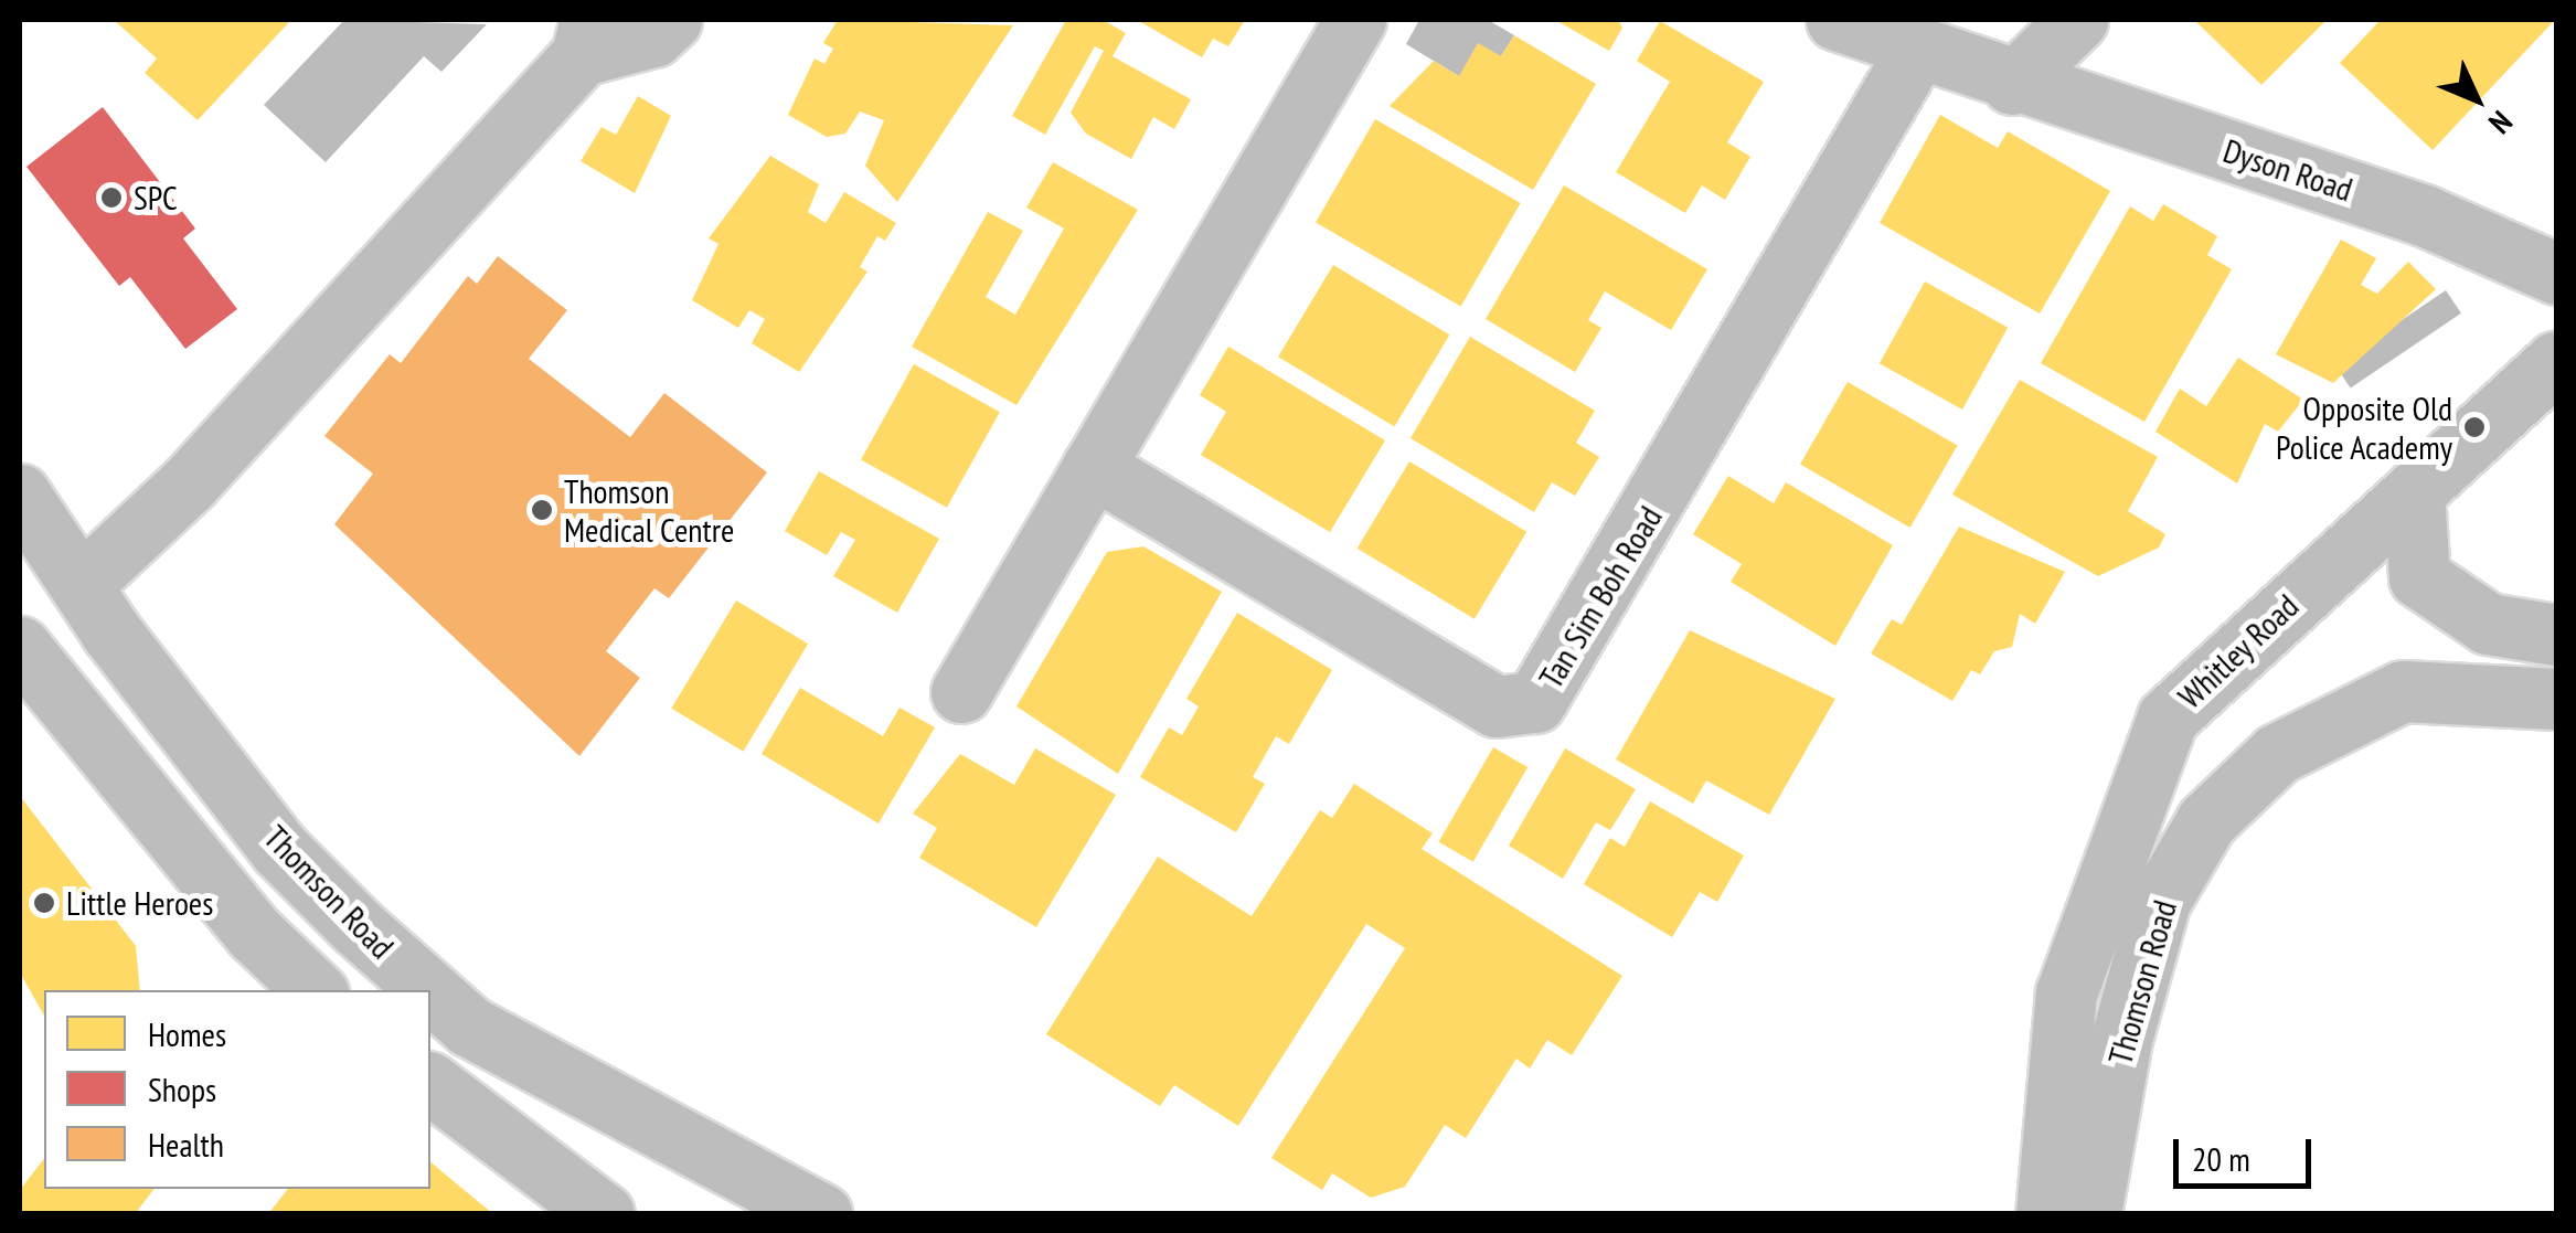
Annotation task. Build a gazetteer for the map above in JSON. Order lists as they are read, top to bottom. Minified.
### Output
{"streets":{"main road":["Dyson Road","Tan Sim Boh Road","Whitley Road","Thomson Road"]},"crossings":[["Dyson Road","Tan Sim Boh Road"],["Whitley Road","Thomson Road"]],"places":["SPC","Opposite Old Police Academy","Thomson Medical Centre","Little Heroes"],"legend":["Homes","Shops","Health"],"scale_bar":"20 m","north":"bottom right"}
